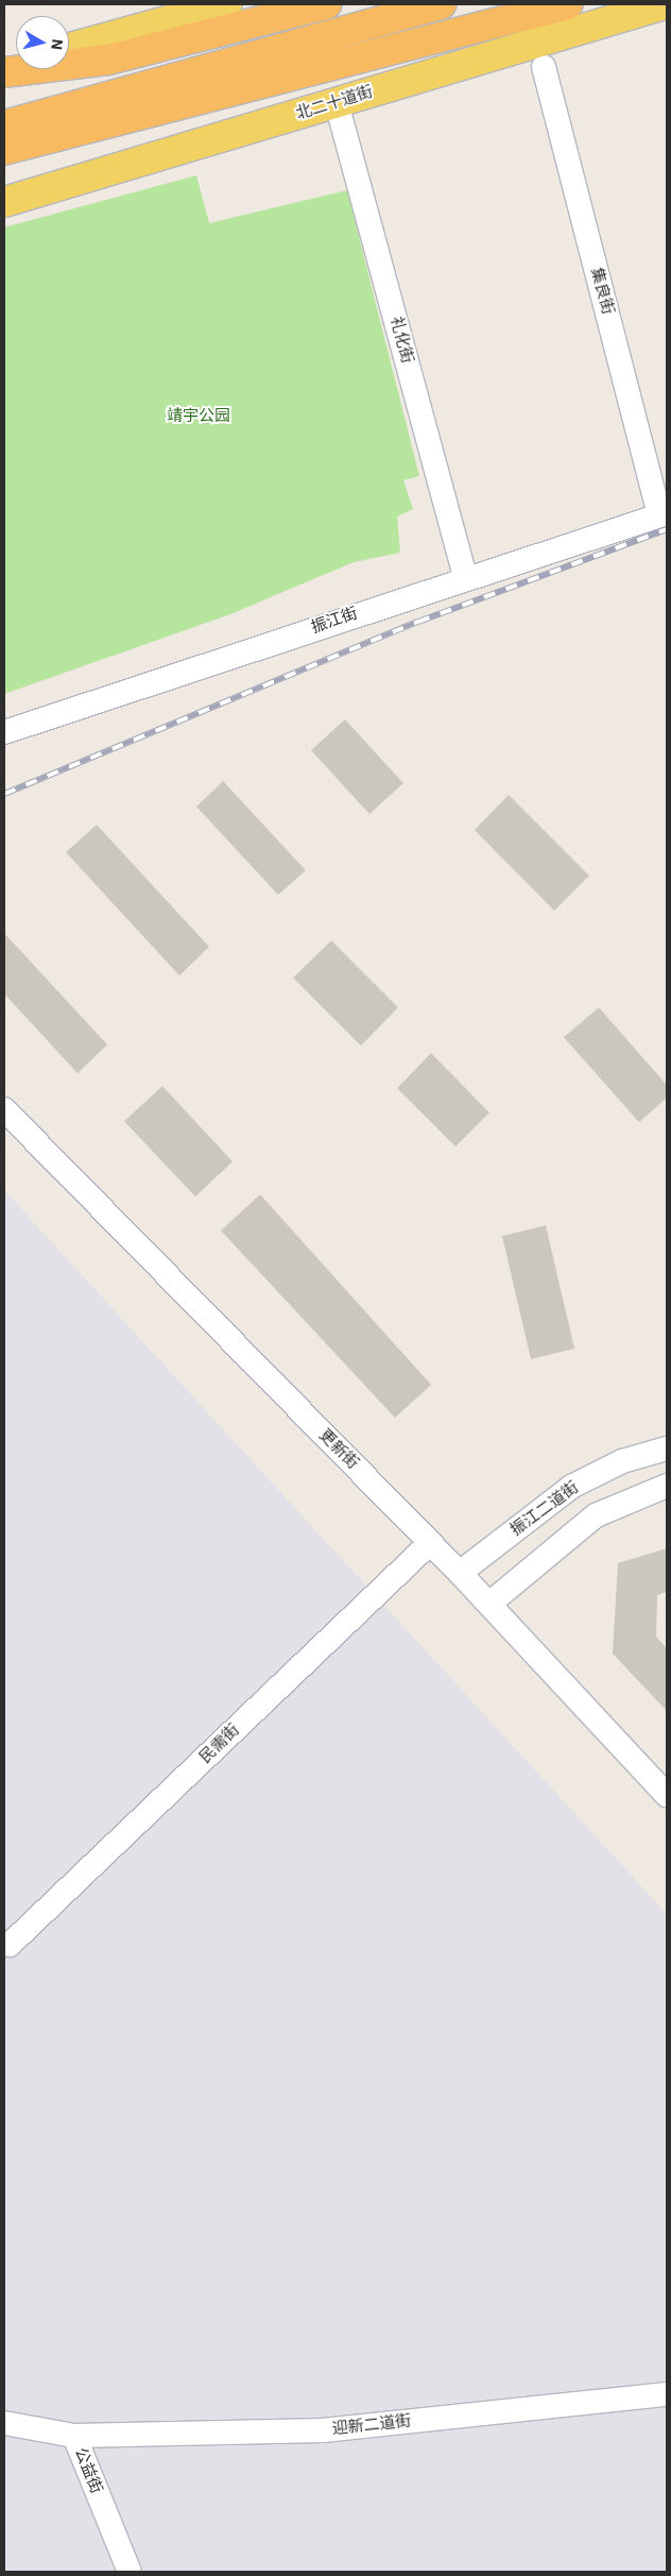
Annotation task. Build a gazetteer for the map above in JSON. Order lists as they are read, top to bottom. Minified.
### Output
{"streets":{"main road":["北二十道街"],"street":["集良街","礼化街","振江街","更新街","振江二道街","民需街","迎新二道街","公益街"]},"crossings":[["北二十道街","礼化街"],["集良街","振江街"],["礼化街","振江街"],["更新街","振江二道街"],["更新街","民需街"],["迎新二道街","公益街"]],"parks":["靖宇公园"],"north":"right"}
